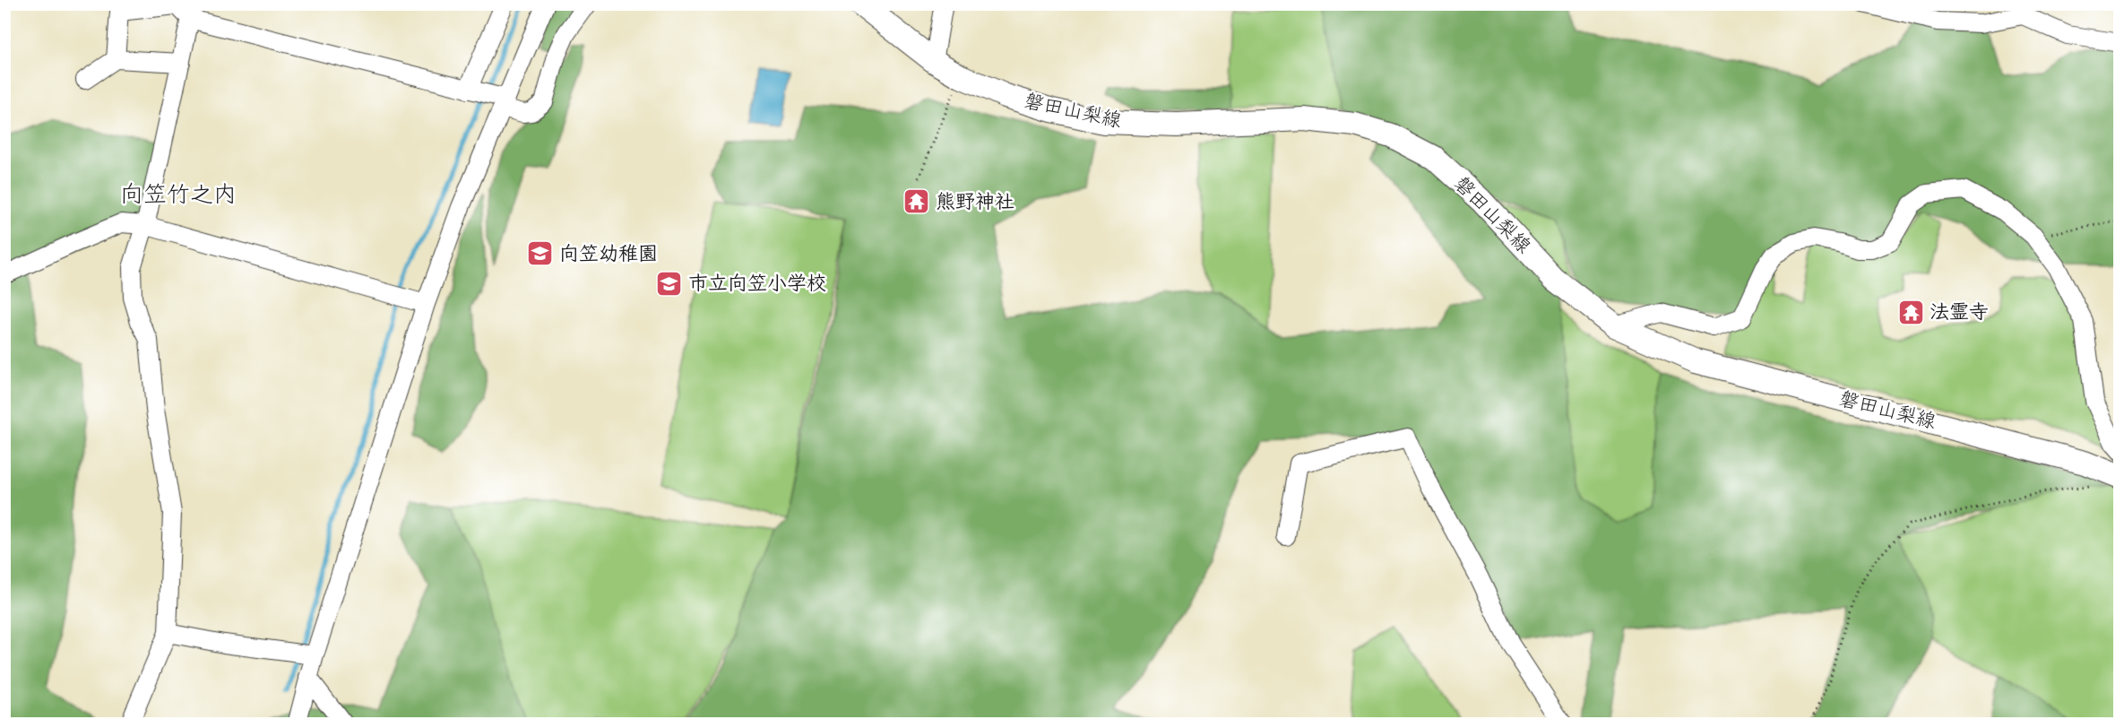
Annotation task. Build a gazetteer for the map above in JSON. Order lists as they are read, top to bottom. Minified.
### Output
{"streets":{"main road":["磐田山梨線"]},"districts":["向笠竹之内"],"places":{"temple":["熊野神社","法霊寺"],"school or university":["向笠幼稚園","市立向笠小学校"]}}
